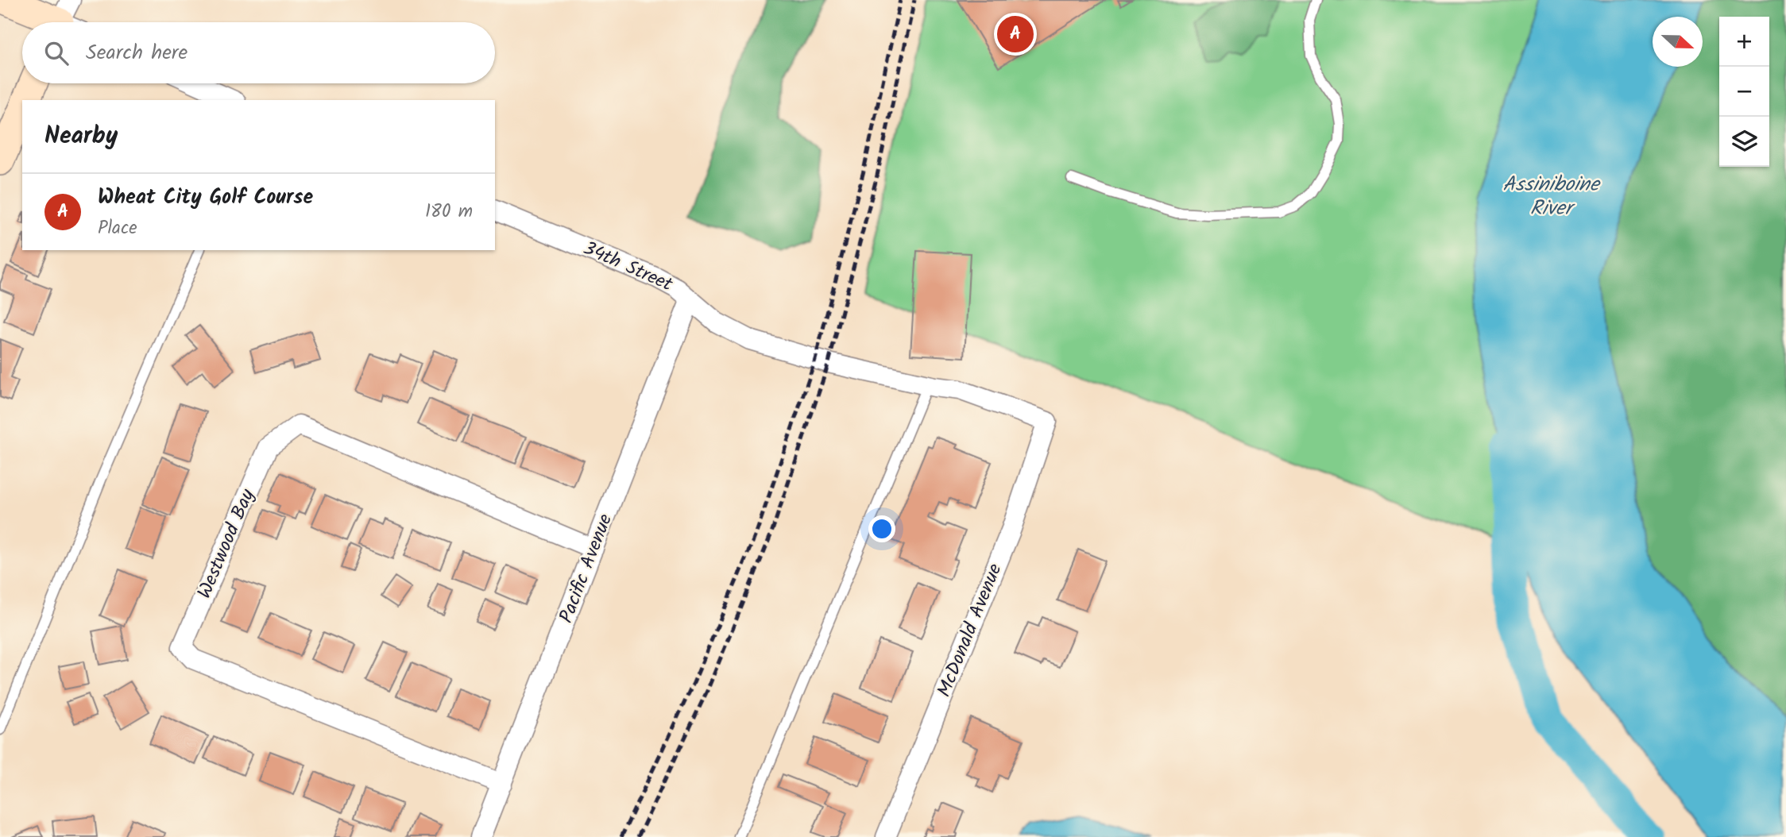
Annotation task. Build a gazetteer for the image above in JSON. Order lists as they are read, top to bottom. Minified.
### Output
{"streets":{"street":["34th Street","Westwood Bay","Pacific Avenue","McDonald Avenue"]},"crossings":[["34th Street","Pacific Avenue"],["34th Street","McDonald Avenue"],["Westwood Bay","Pacific Avenue"]],"water":["Assiniboine River"],"north":"right","page":{"pins":"A","map_buttons":["+","−"],"search":"Search here","heading":"Nearby","list":[{"mark":"A","name":"Wheat City Golf Course","note":"Place","value":"180 m"}]}}
